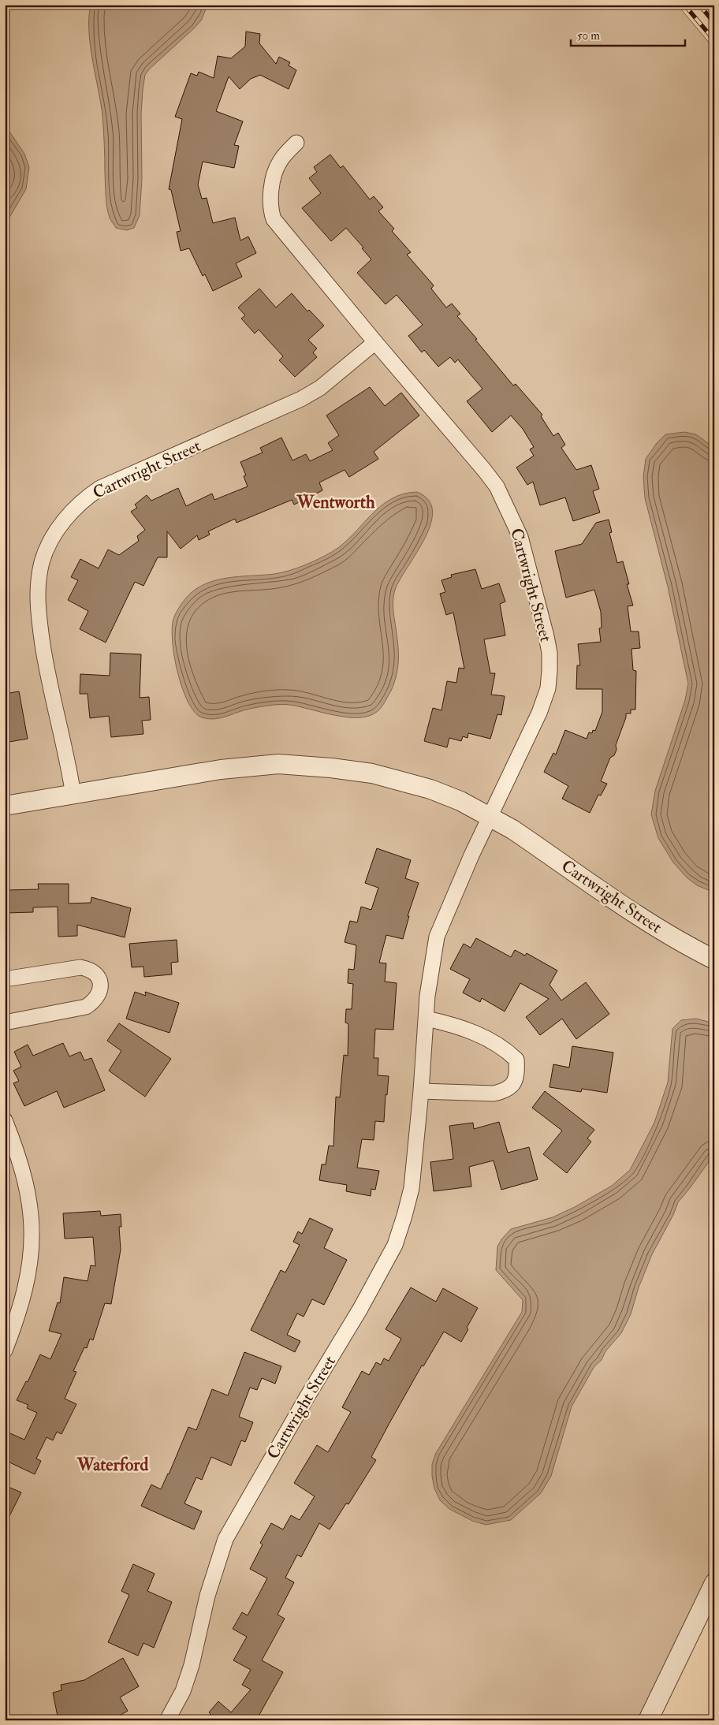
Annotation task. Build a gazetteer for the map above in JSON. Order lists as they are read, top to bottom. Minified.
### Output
{"streets":{"street":["Cartwright Street"]},"districts":["Wentworth","Waterford"],"scale_bar":"50 m"}
